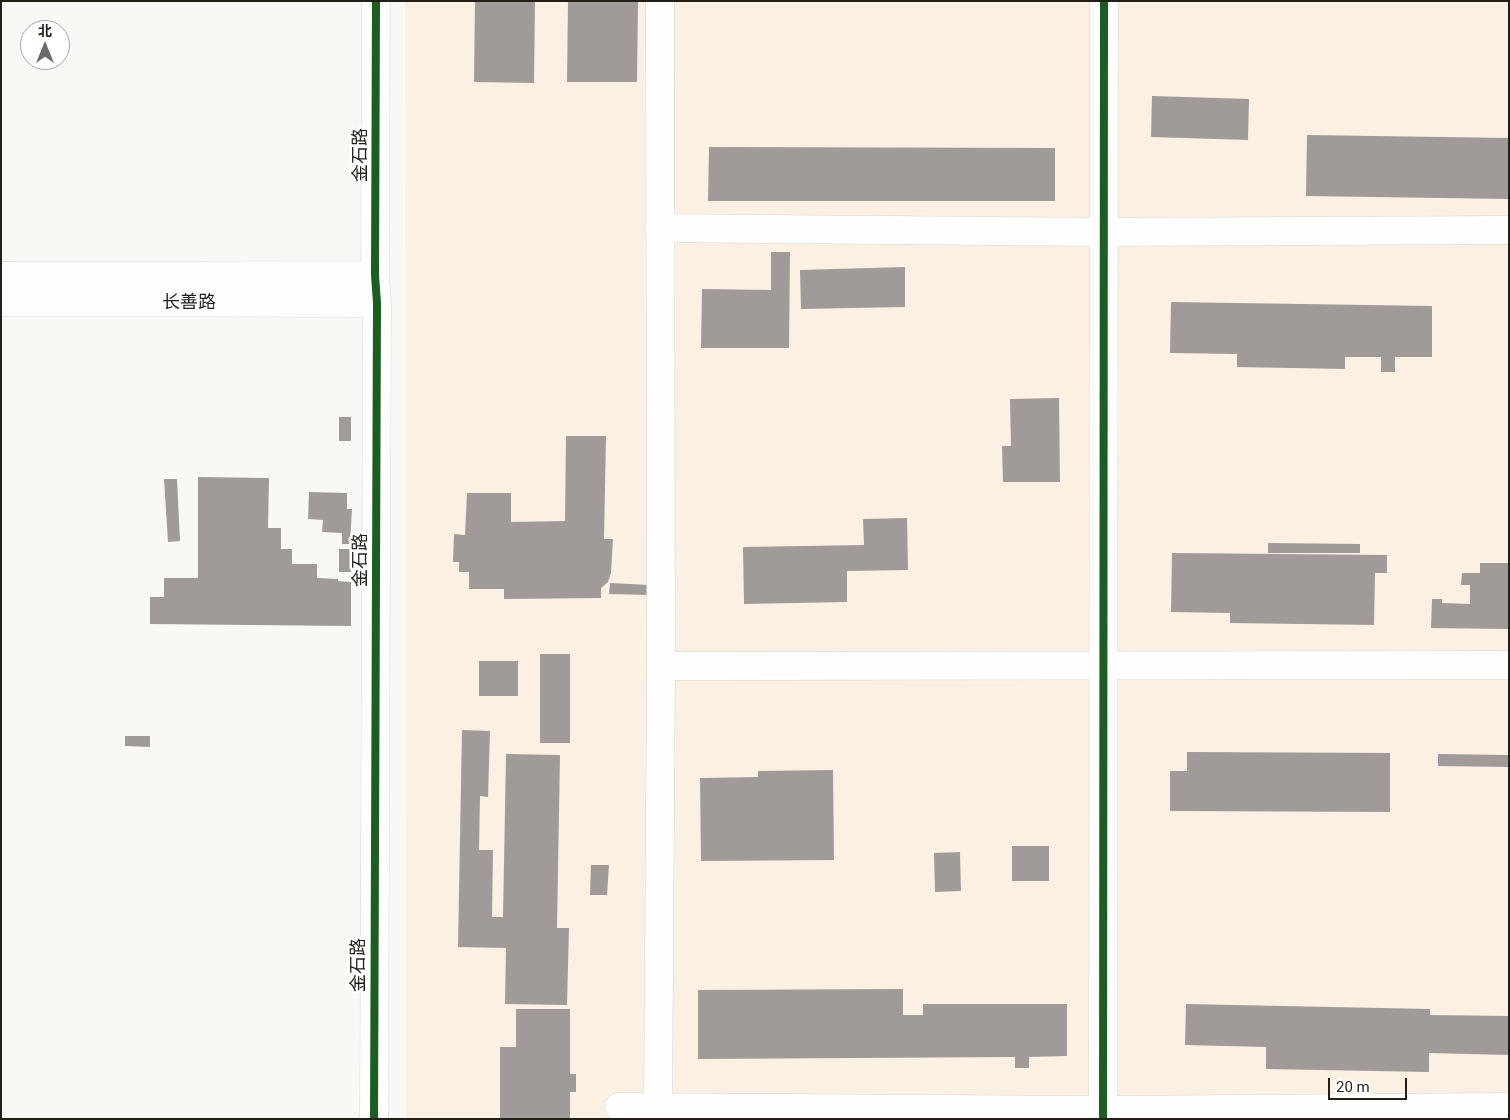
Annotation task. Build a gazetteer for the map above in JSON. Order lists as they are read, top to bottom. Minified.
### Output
{"streets":{"street":["金石路","长善路"]},"crossings":[["金石路","长善路"]],"scale_bar":"20 m","north":"top"}
